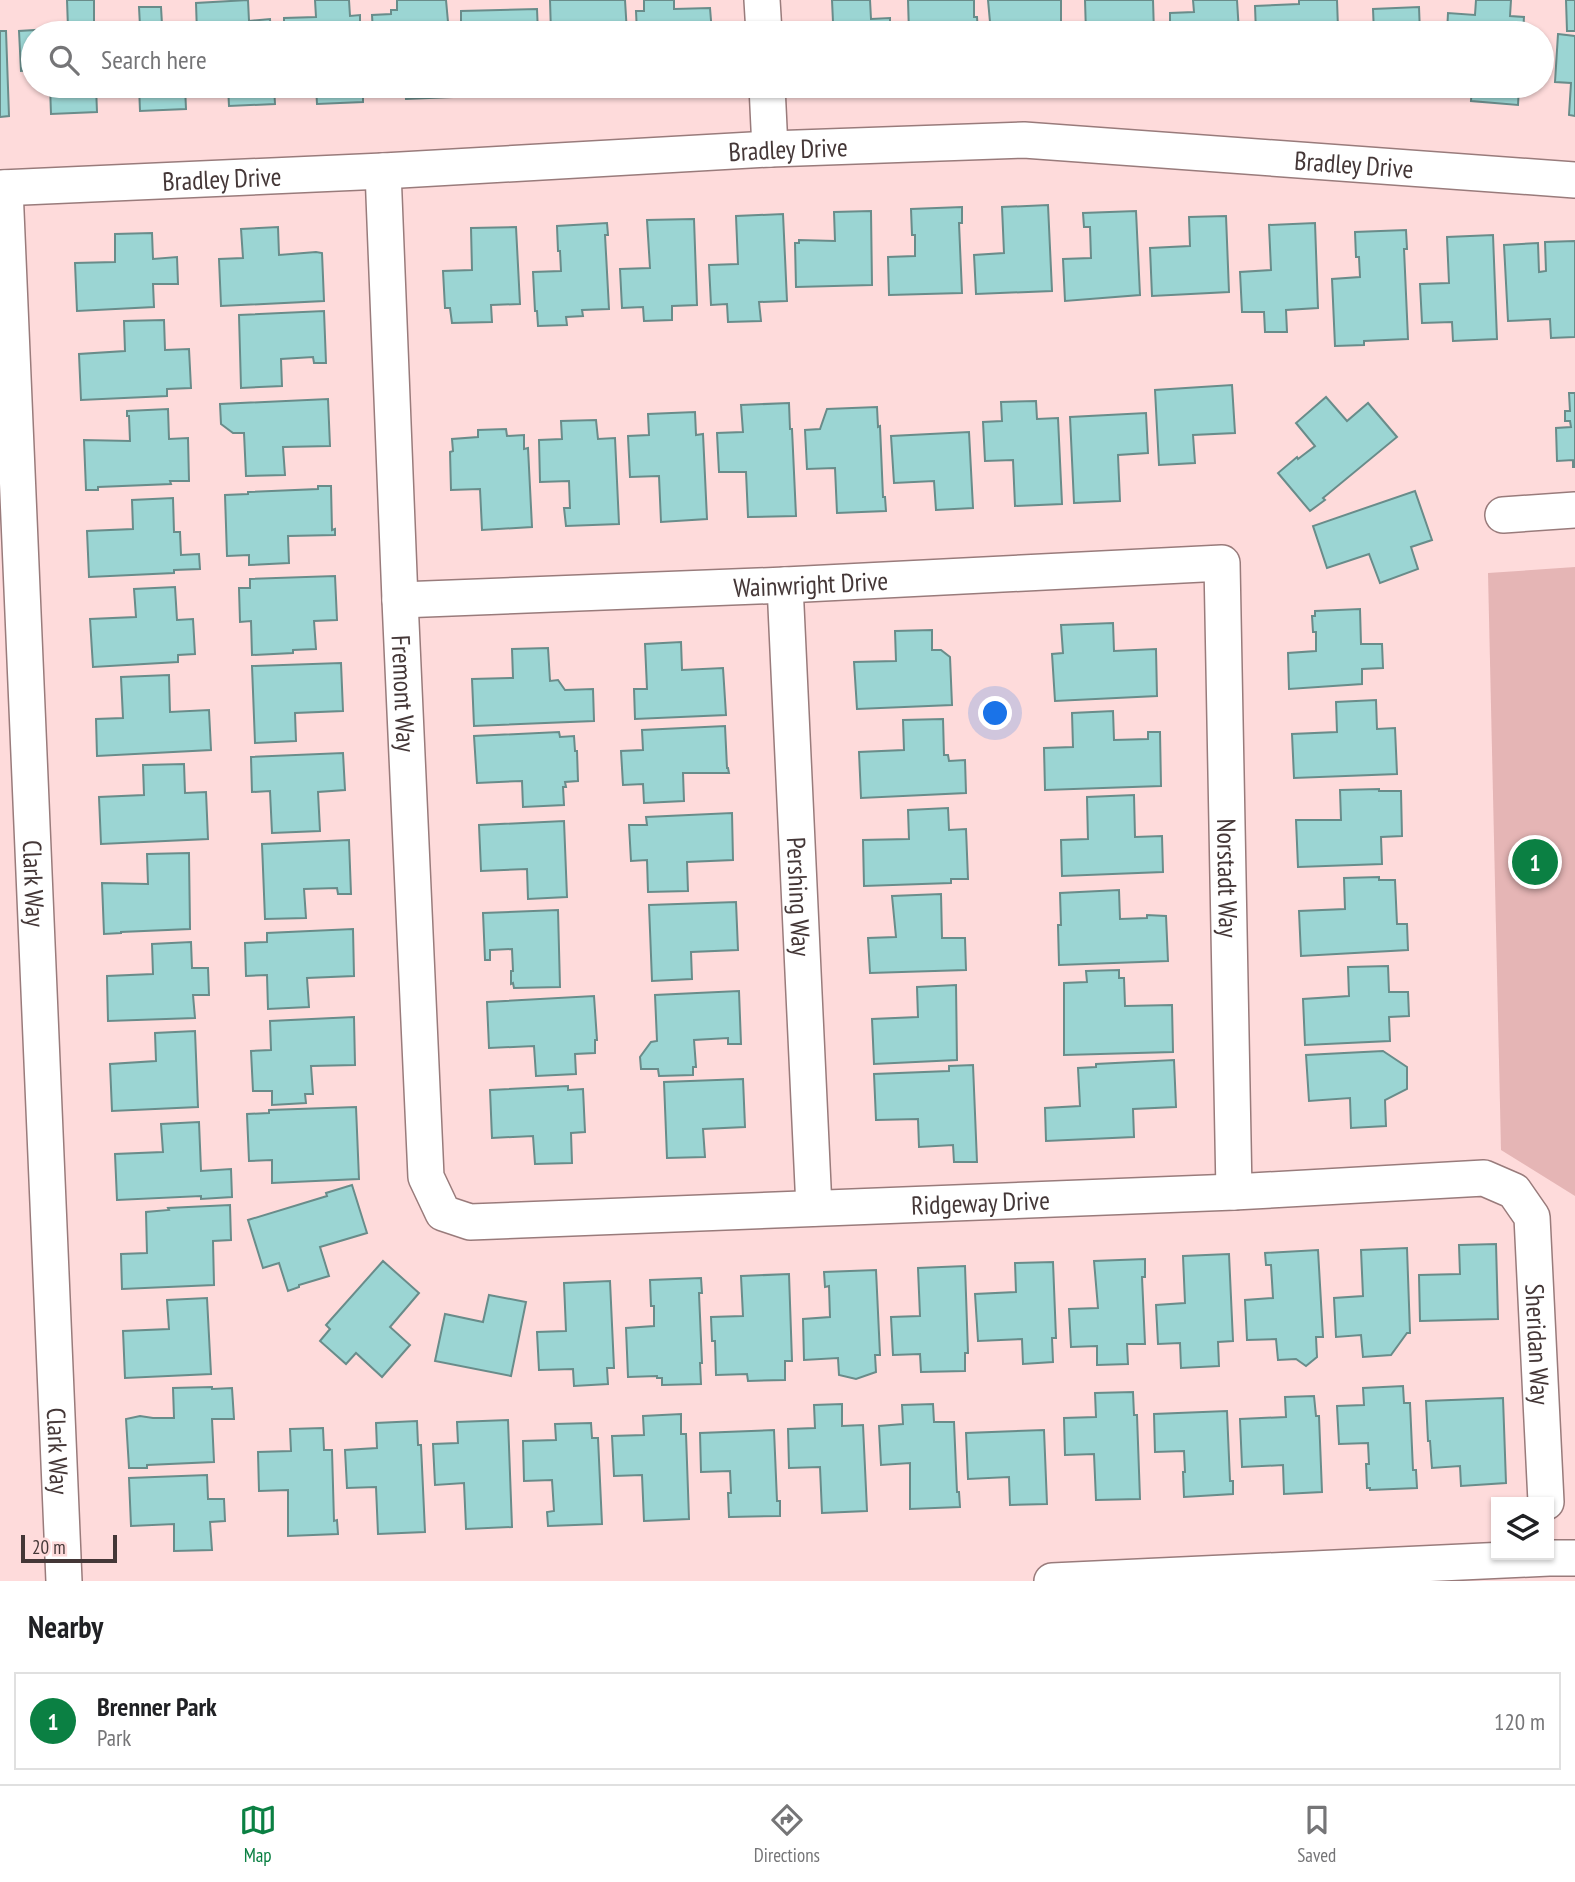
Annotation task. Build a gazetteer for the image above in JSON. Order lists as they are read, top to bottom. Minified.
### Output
{"streets":{"street":["Bradley Drive","Wainwright Drive","Fremont Way","Norstadt Way","Clark Way","Pershing Way","Ridgeway Drive","Sheridan Way"]},"crossings":[["Bradley Drive","Fremont Way"],["Bradley Drive","Clark Way"],["Wainwright Drive","Fremont Way"],["Wainwright Drive","Norstadt Way"],["Wainwright Drive","Pershing Way"],["Fremont Way","Ridgeway Drive"],["Norstadt Way","Ridgeway Drive"],["Pershing Way","Ridgeway Drive"],["Ridgeway Drive","Sheridan Way"]],"scale_bar":"20 m","page":{"search":"Search here","pins":"1","scale":"20 m","heading":"Nearby","list":[{"mark":"1","name":"Brenner Park","note":"Park","value":"120 m"}],"nav":["Map","Directions","Saved"]}}
